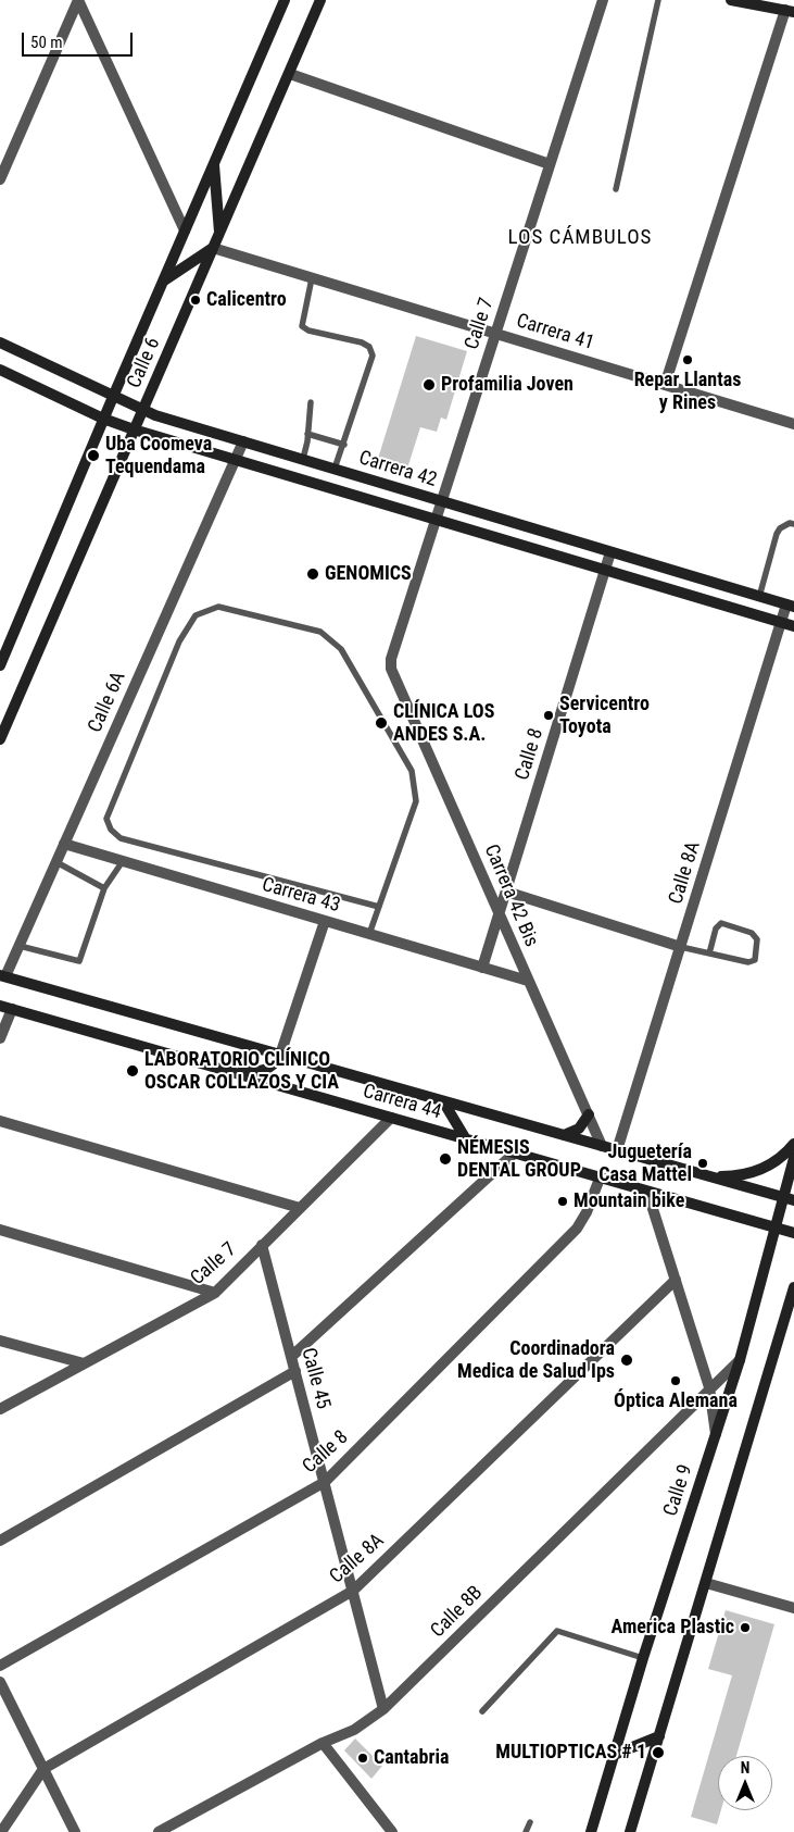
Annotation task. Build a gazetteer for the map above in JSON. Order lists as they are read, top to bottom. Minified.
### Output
{"streets":{"main road":["Calle 6","Carrera 42","Carrera 44","Calle 9"],"street":["Calle 7","Carrera 41","Calle 6A","Calle 8","Calle 8A","Carrera 43","Carrera 42 Bis","Calle 45","Calle 8B"]},"crossings":[["Calle 7","Carrera 41"],["Calle 7","Carrera 42"],["Calle 7","Carrera 42 Bis"],["Calle 7","Carrera 44"],["Calle 7","Calle 45"],["Carrera 41","Calle 6"],["Calle 6","Carrera 42"],["Carrera 42","Calle 6A"],["Carrera 42","Calle 8"],["Carrera 42","Calle 8A"],["Calle 6A","Carrera 43"],["Calle 6A","Carrera 44"],["Calle 8","Carrera 43"],["Calle 8","Carrera 42 Bis"],["Calle 8","Carrera 44"],["Calle 8","Calle 45"],["Calle 8A","Carrera 44"],["Calle 8A","Calle 45"],["Carrera 43","Carrera 42 Bis"],["Carrera 42 Bis","Carrera 44"],["Carrera 44","Calle 9"],["Calle 45","Calle 8B"],["Calle 9","Calle 8B"]],"districts":["LOS CÁMBULOS"],"places":["Calicentro","Repar Llantas y Rines","Profamilia Joven","Uba Coomeva Tequendama","GENOMICS","Servicentro Toyota","CLÍNICA LOS ANDES S.A.","LABORATORIO CLÍNICO OSCAR COLLAZOS Y CIA","NÉMESIS DENTAL GROUP","Juguetería Casa Mattel","Mountain bike","Coordinadora Medica de Salud Ips","Óptica Alemana","America Plastic","MULTIOPTICAS # 1","Cantabria"],"scale_bar":"50 m","north":"top"}
